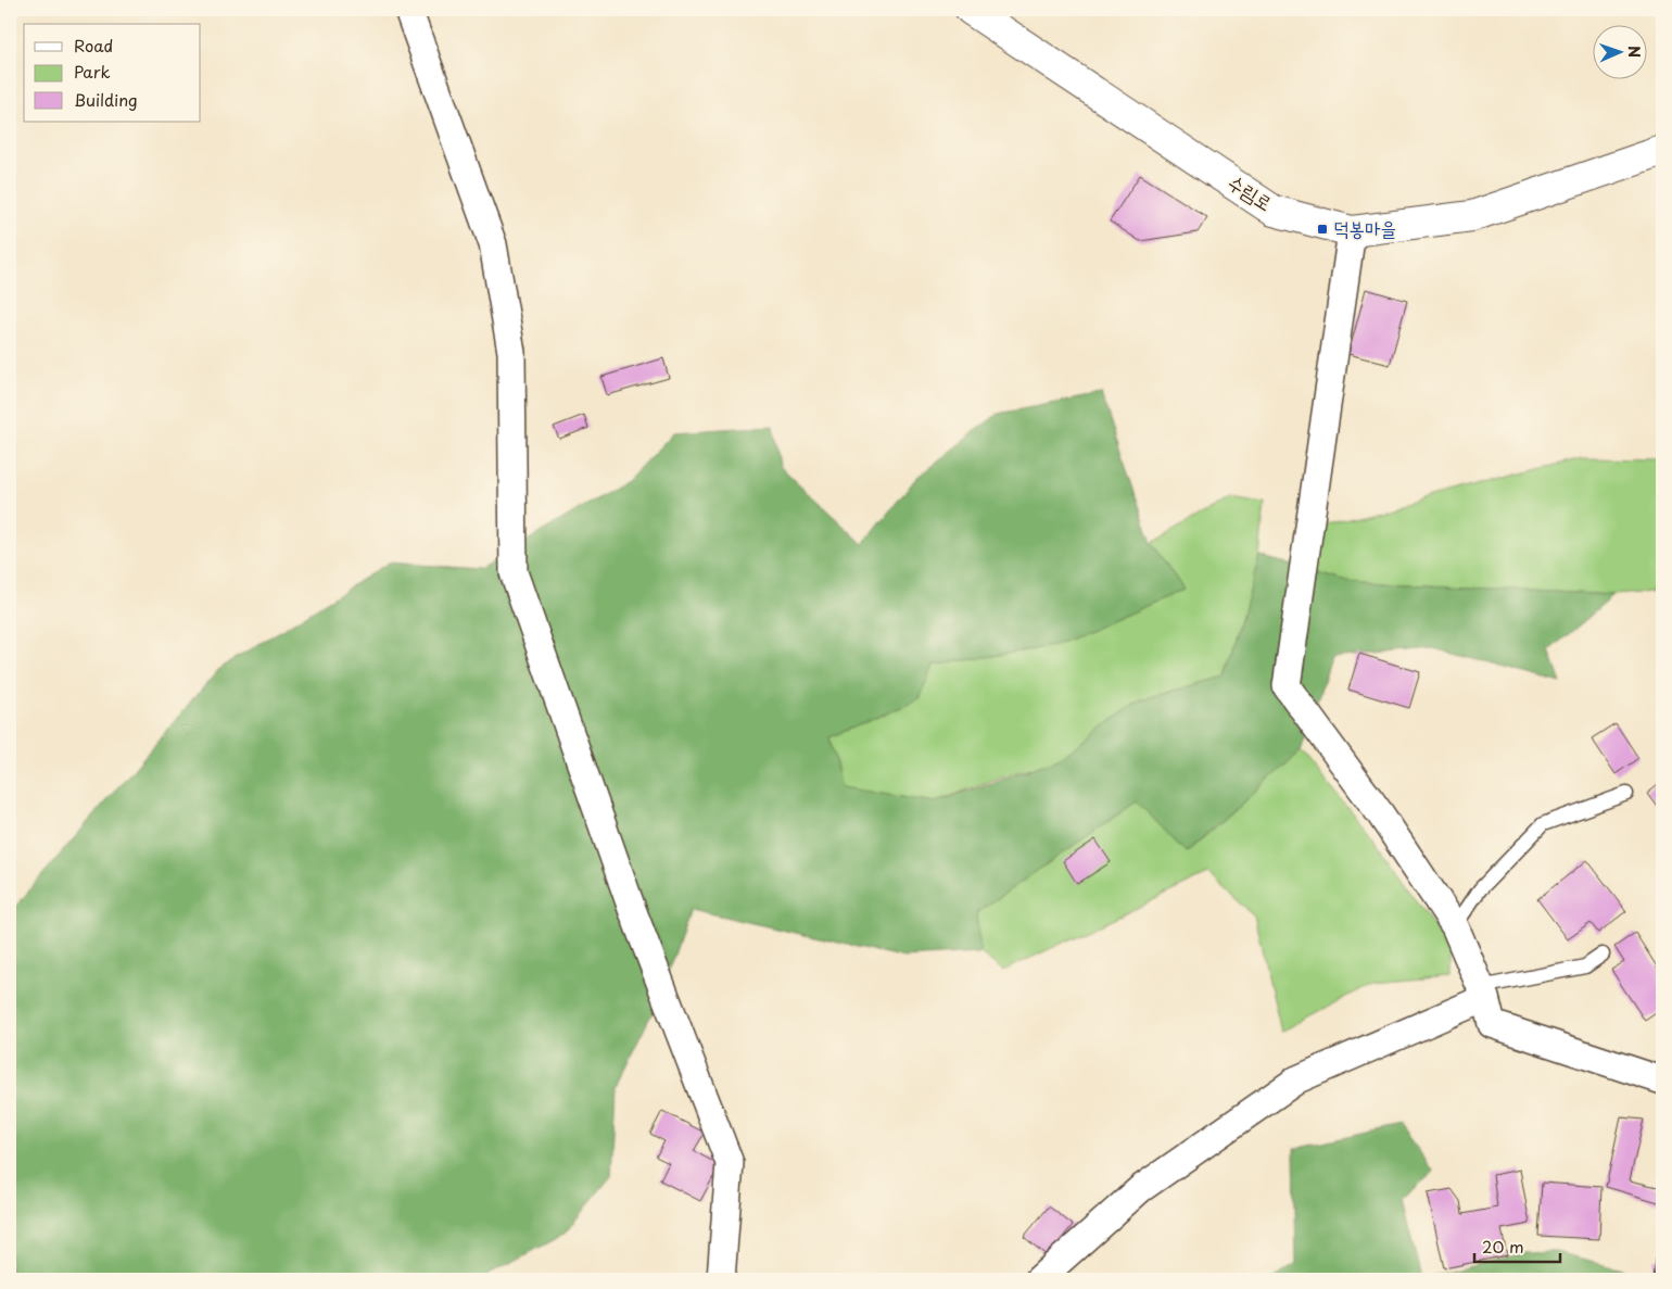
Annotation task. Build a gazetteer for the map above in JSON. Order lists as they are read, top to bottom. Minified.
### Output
{"streets":{"main road":["수림로"]},"places":{"transit":["덕봉마을"]},"legend":["Road","Park","Building"],"scale_bar":"20 m","north":"right"}
